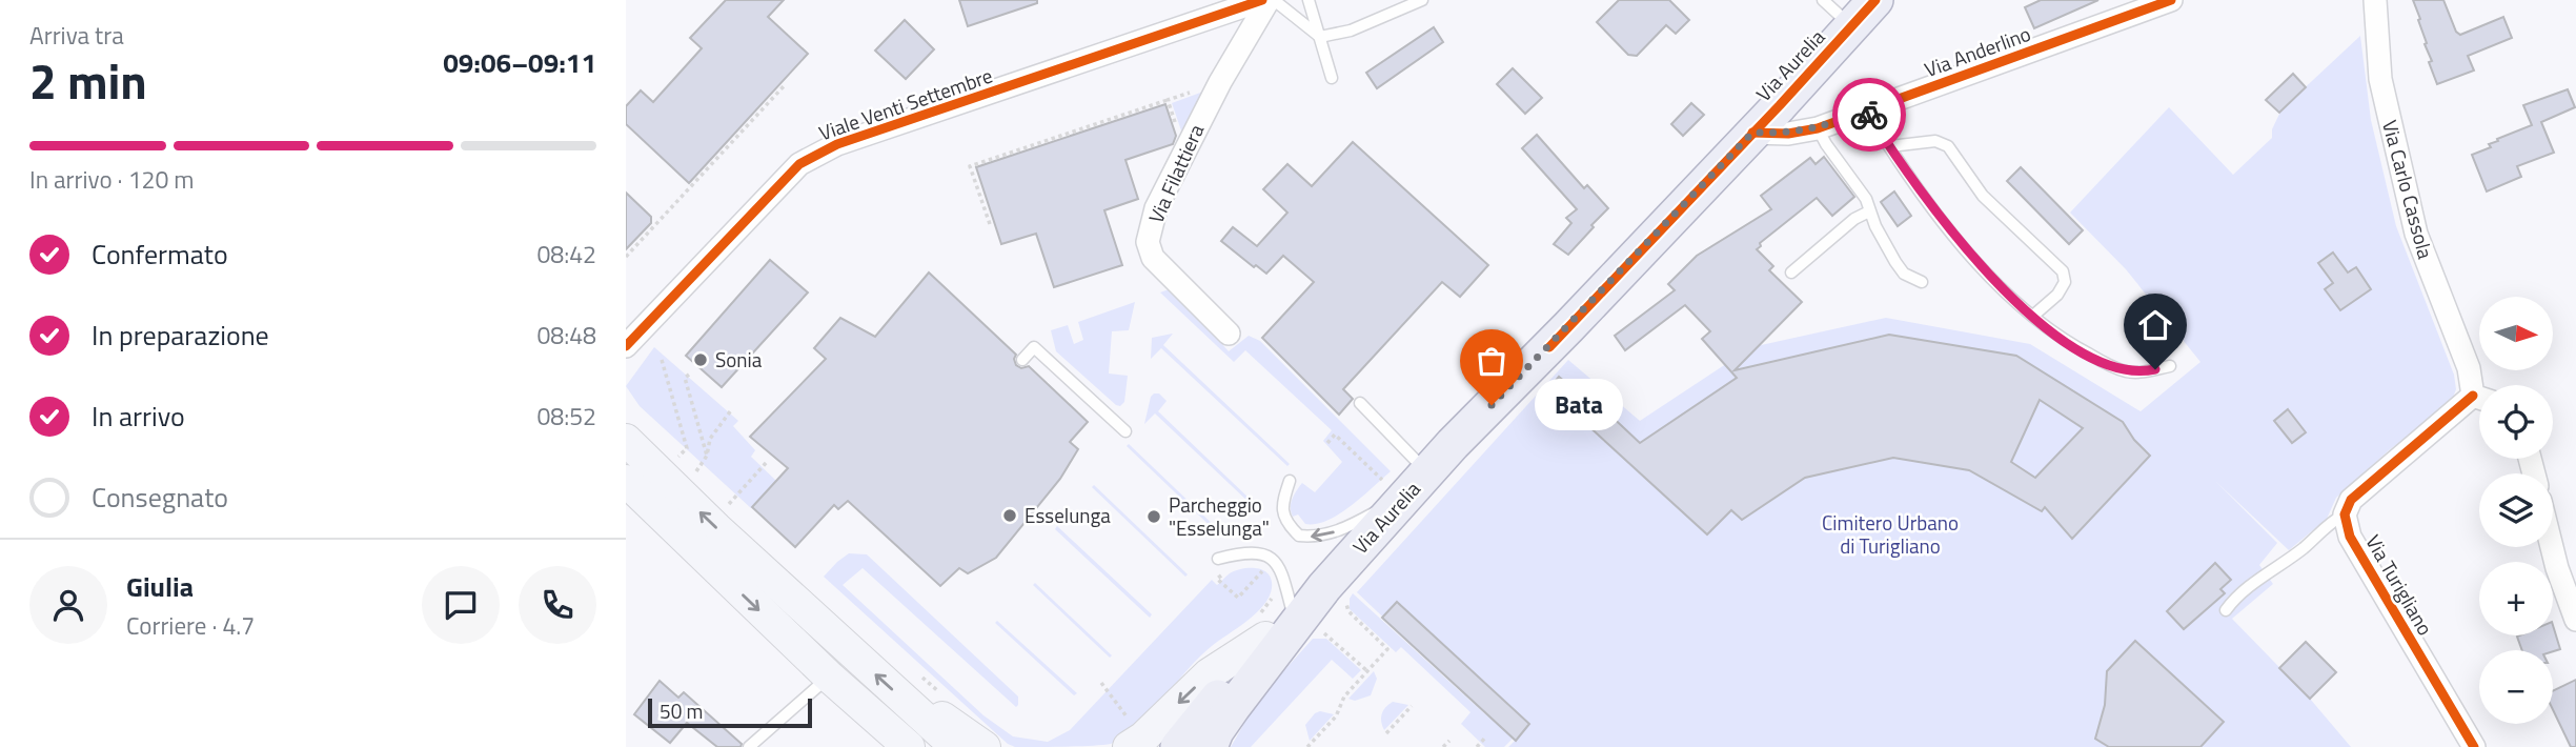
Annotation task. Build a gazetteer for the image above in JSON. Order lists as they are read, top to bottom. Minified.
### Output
{"streets":{"main road":["Via Aurelia"],"street":["Via Anderlino","Viale Venti Settembre","Via Filattiera","Via Carlo Cassola","Via Turigliano"]},"crossings":[["Via Anderlino","Via Aurelia"]],"parks":["Cimitero Urbano di Turigliano"],"places":["Sonia","Bata","Esselunga","Parcheggio \"Esselunga\""],"scale_bar":"50 m","north":"right","page":{"heading":["2 min","Arriva tra","09:06–09:11"],"panel":["Giulia","Corriere · 4.7"],"bar":"In arrivo · 120 m","list":[["Confermato","08:42"],["In preparazione","08:48"],["In arrivo","08:52"],"Consegnato"],"map_buttons":["+","−"],"bubble":"Bata","scale":"50 m"}}
